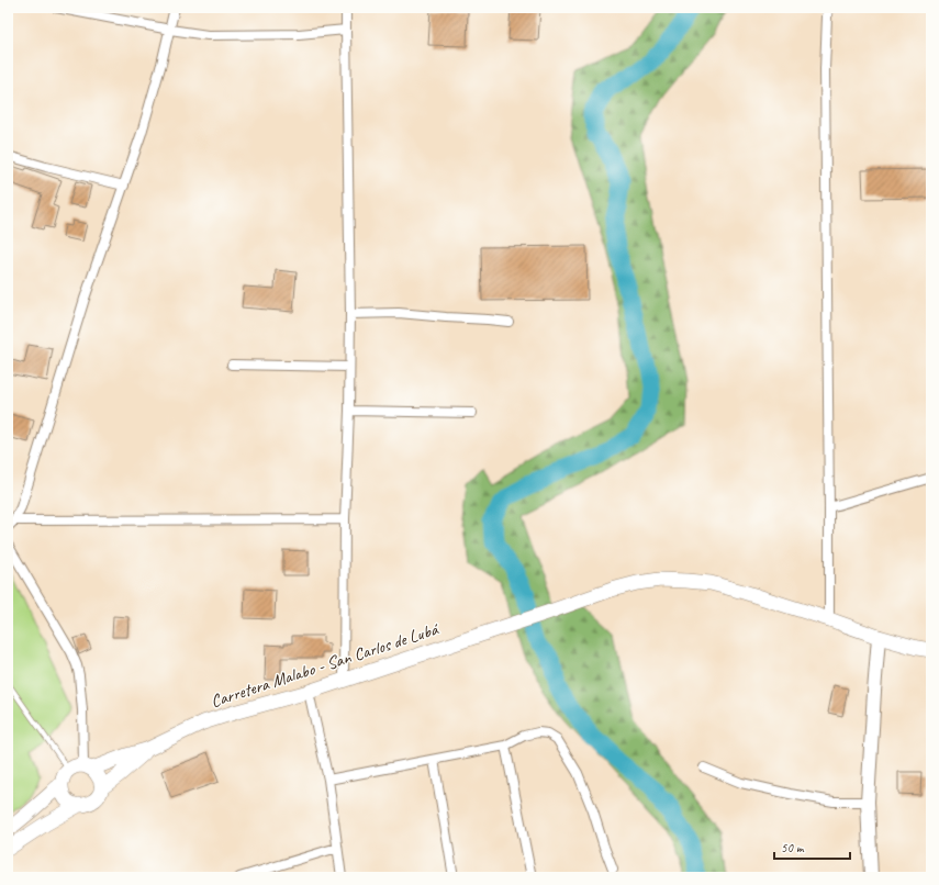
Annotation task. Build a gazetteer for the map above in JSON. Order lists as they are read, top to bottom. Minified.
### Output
{"streets":{"main road":["Carretera Malabo - San Carlos de Lubá"]},"scale_bar":"50 m"}
